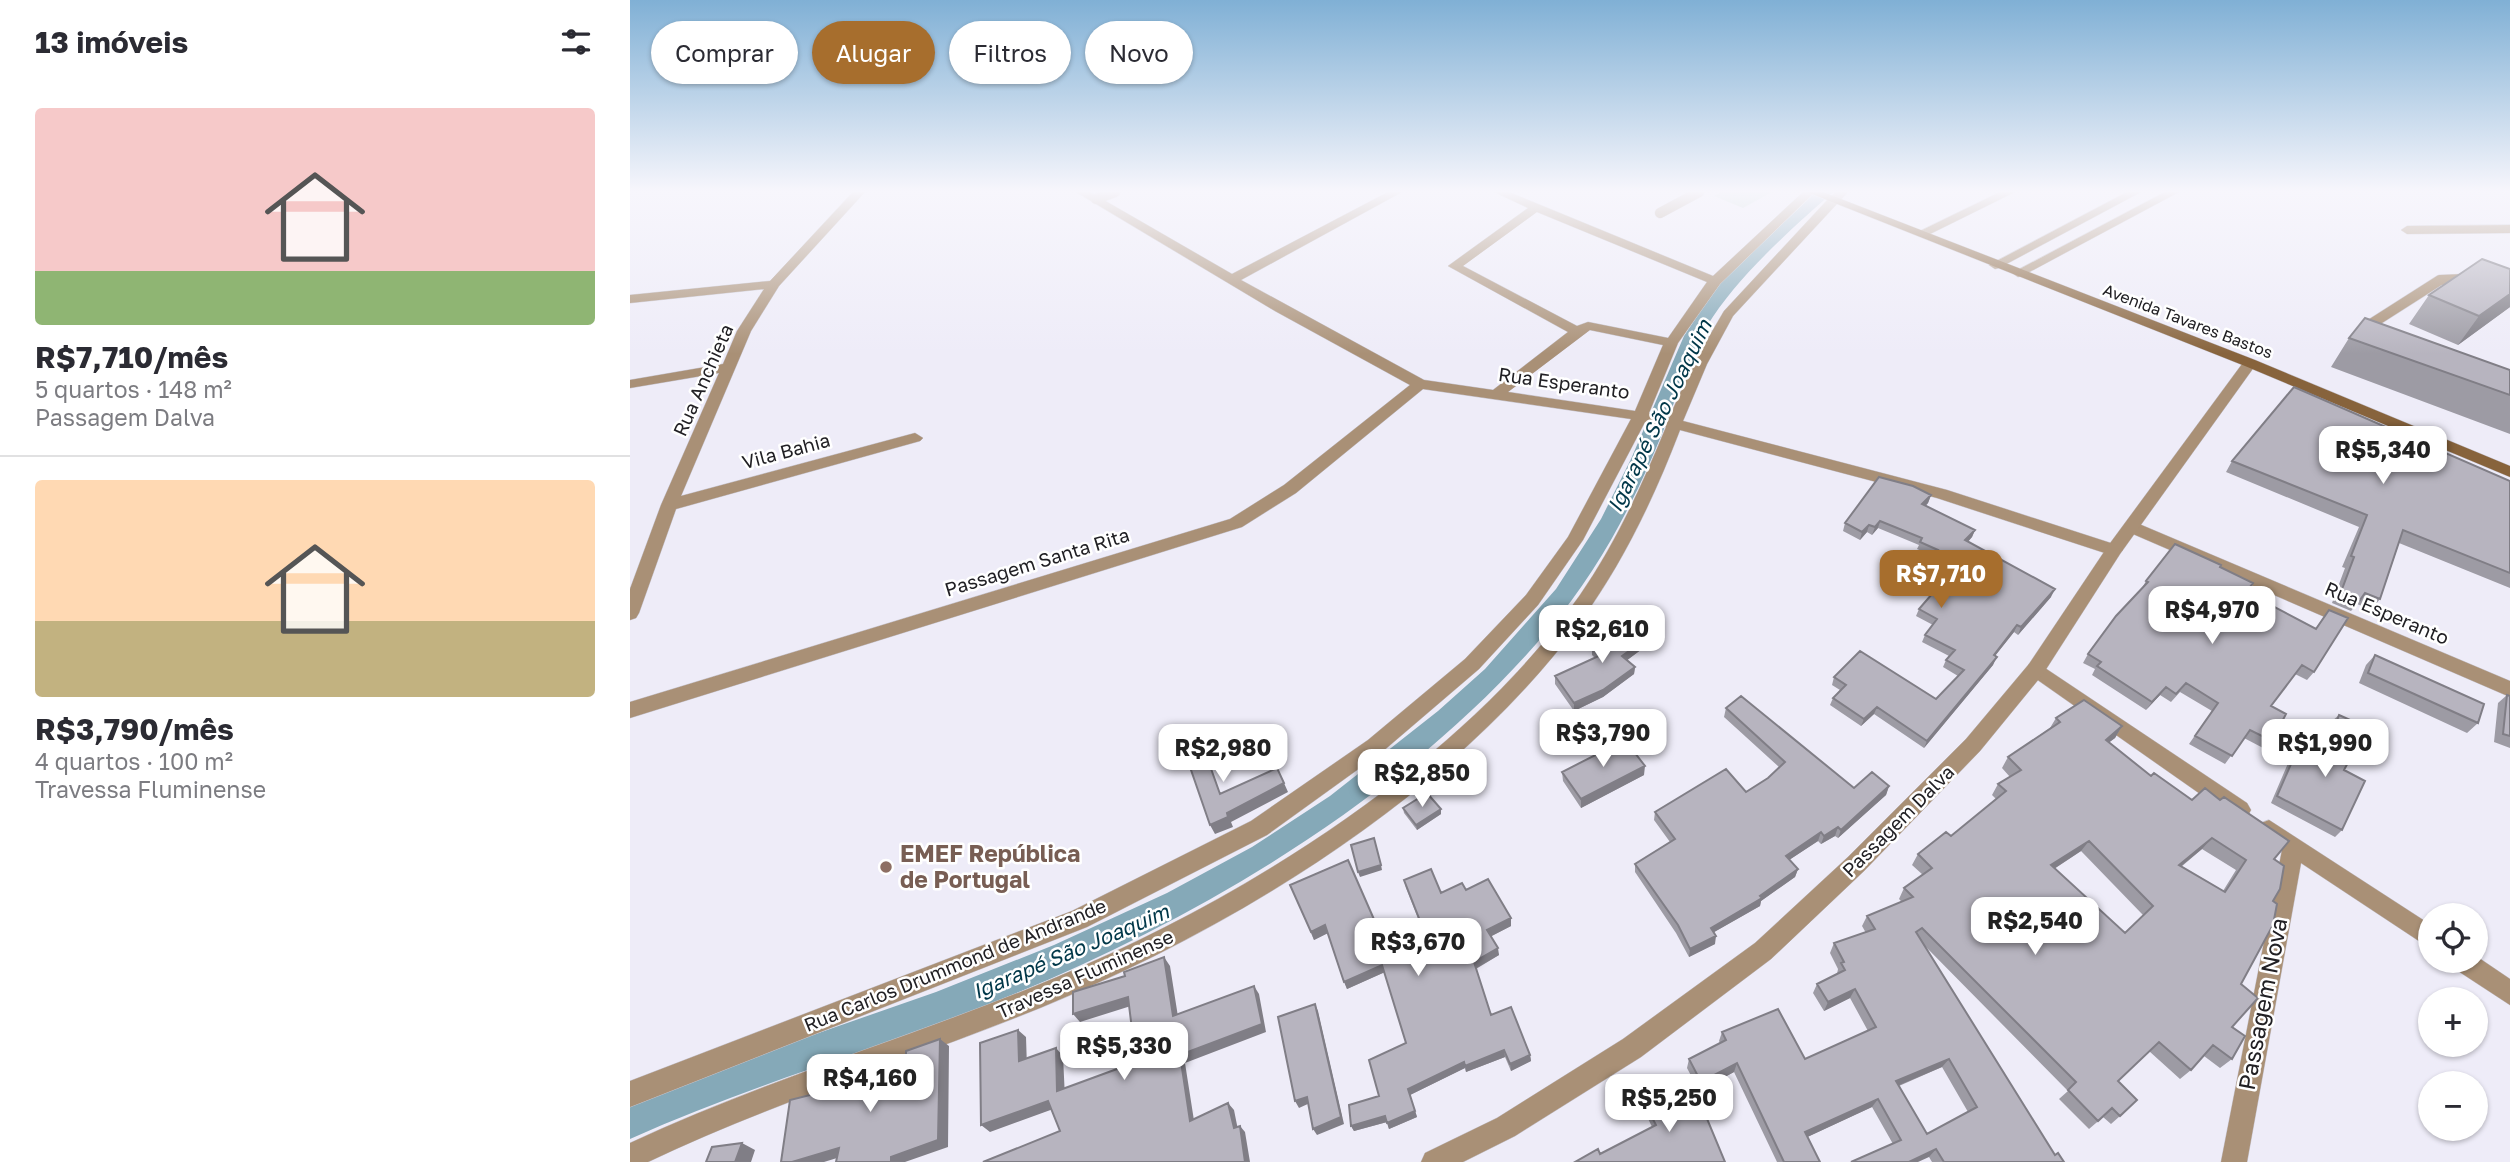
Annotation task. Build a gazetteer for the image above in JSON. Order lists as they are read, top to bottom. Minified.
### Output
{"streets":{"main road":["Avenida Tavares Bastos"],"street":["Rua Anchieta","Rua Esperanto","Vila Bahia","Passagem Santa Rita","Passagem Dalva","Rua Carlos Drummond de Andrande","Travessa Fluminense","Passagem Nova"]},"crossings":[["Avenida Tavares Bastos","Passagem Dalva"],["Rua Anchieta","Vila Bahia"],["Rua Esperanto","Passagem Santa Rita"],["Rua Esperanto","Passagem Dalva"],["Rua Esperanto","Rua Carlos Drummond de Andrande"],["Rua Esperanto","Travessa Fluminense"]],"water":["Igarapé São Joaquim"],"places":["EMEF República de Portugal"],"page":{"heading":"13 imóveis","chip":["Comprar","Alugar","Filtros","Novo"],"list":[{"name":"R$7,710/mês","note":"5 quartos · 148 m² · Passagem Dalva"},{"name":"R$3,790/mês","note":"4 quartos · 100 m² · Travessa Fluminense"}],"price":["R$5,340","R$7,710","R$4,970","R$2,610","R$3,790","R$1,990","R$2,980","R$2,850","R$2,540","R$3,670","R$5,330","R$4,160","R$5,250"],"map_buttons":["+","−"]}}
